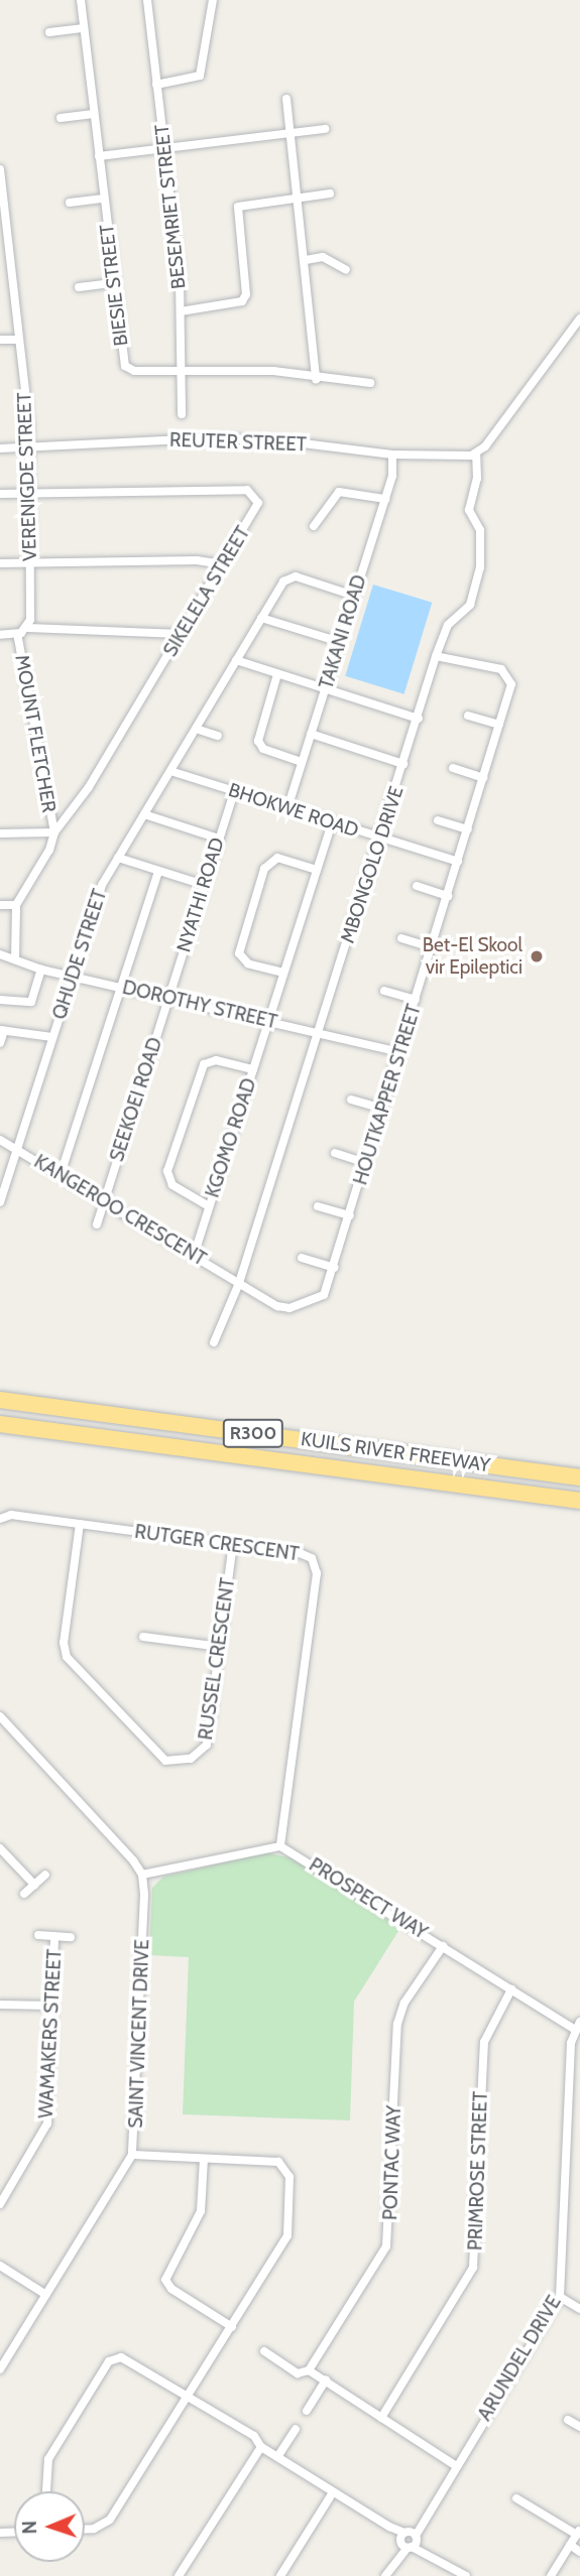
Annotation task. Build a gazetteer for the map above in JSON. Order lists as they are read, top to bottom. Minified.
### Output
{"streets":{"highway":["R300","KUILS RIVER FREEWAY"],"street":["BESEMRIET STREET","BIESIE STREET","REUTER STREET","VERENIGDE STREET","SIKELELA STREET","TAKANI ROAD","MOUNT FLETCHER","BHOKWE ROAD","MBONGOLO DRIVE","NYATHI ROAD","QHUDE STREET","DOROTHY STREET","HOUTKAPPER STREET","SEEKOEI ROAD","KGOMO ROAD","KANGEROO CRESCENT","RUTGER CRESCENT","RUSSEL CRESCENT","PROSPECT WAY","WAMAKERS STREET","SAINT VINCENT DRIVE","PONTAC WAY","PRIMROSE STREET","ARUNDEL DRIVE"]},"crossings":[["BESEMRIET STREET","BIESIE STREET"],["REUTER STREET","VERENIGDE STREET"],["REUTER STREET","TAKANI ROAD"],["REUTER STREET","MBONGOLO DRIVE"],["VERENIGDE STREET","SIKELELA STREET"],["SIKELELA STREET","MOUNT FLETCHER"],["SIKELELA STREET","DOROTHY STREET"],["TAKANI ROAD","BHOKWE ROAD"],["TAKANI ROAD","QHUDE STREET"],["BHOKWE ROAD","MBONGOLO DRIVE"],["BHOKWE ROAD","NYATHI ROAD"],["BHOKWE ROAD","QHUDE STREET"],["BHOKWE ROAD","HOUTKAPPER STREET"],["BHOKWE ROAD","KGOMO ROAD"],["MBONGOLO DRIVE","DOROTHY STREET"],["MBONGOLO DRIVE","HOUTKAPPER STREET"],["MBONGOLO DRIVE","KANGEROO CRESCENT"],["NYATHI ROAD","DOROTHY STREET"],["NYATHI ROAD","SEEKOEI ROAD"],["QHUDE STREET","DOROTHY STREET"],["QHUDE STREET","KANGEROO CRESCENT"],["DOROTHY STREET","HOUTKAPPER STREET"],["DOROTHY STREET","SEEKOEI ROAD"],["DOROTHY STREET","KGOMO ROAD"],["HOUTKAPPER STREET","KANGEROO CRESCENT"],["SEEKOEI ROAD","KANGEROO CRESCENT"],["KGOMO ROAD","KANGEROO CRESCENT"],["RUTGER CRESCENT","RUSSEL CRESCENT"],["RUTGER CRESCENT","PROSPECT WAY"],["PROSPECT WAY","PONTAC WAY"],["PROSPECT WAY","PRIMROSE STREET"],["PROSPECT WAY","ARUNDEL DRIVE"]],"places":["Bet-El Skool vir Epileptici"],"north":"left"}
